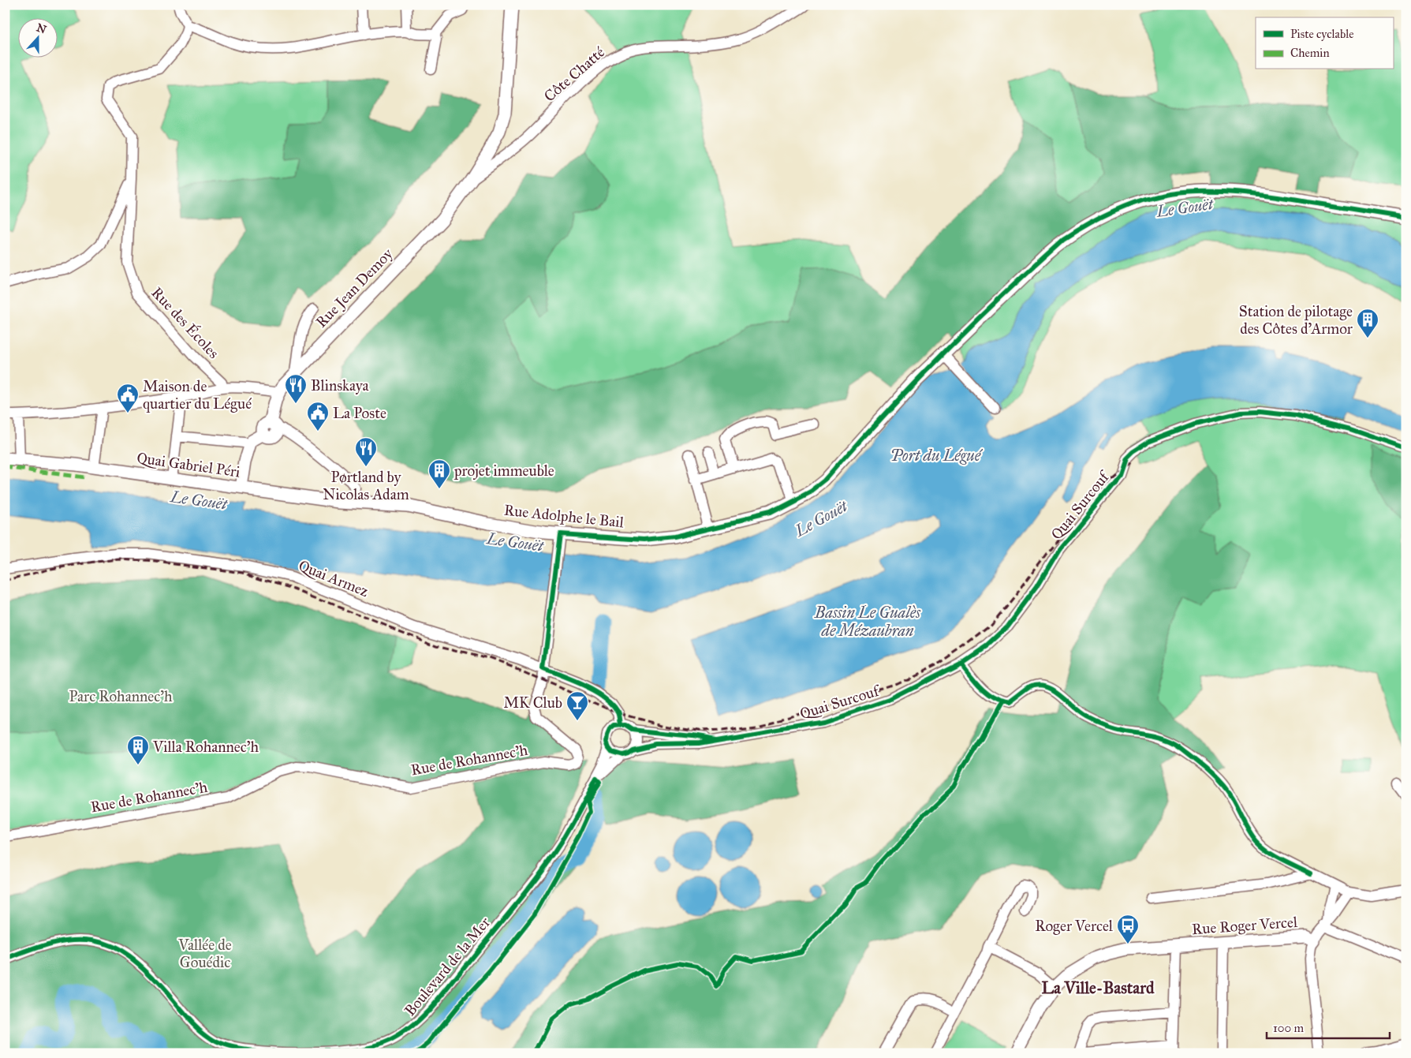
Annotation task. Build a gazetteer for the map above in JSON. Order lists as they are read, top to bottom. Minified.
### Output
{"streets":{"street":["Côte Chatté","Rue Jean Demoy","Rue des Écoles","Quai Gabriel Péri","Quai Surcouf","Rue Adolphe le Bail","Quai Armez","Rue de Rohannec'h","Rue Roger Vercel","Boulevard de la Mer"]},"crossings":[["Côte Chatté","Rue Jean Demoy"],["Quai Gabriel Péri","Rue Adolphe le Bail"],["Quai Surcouf","Quai Armez"],["Quai Surcouf","Boulevard de la Mer"],["Quai Armez","Rue de Rohannec'h"],["Quai Armez","Boulevard de la Mer"]],"districts":["La Ville-Bastard"],"water":["Le Gouët","Port du Légué","Bassin Le Gualès de Mézaubran"],"parks":["Parc Rohannec'h","Vallée de Gouédic"],"places":{"building":["Station de pilotage des Côtes d'Armor","projet immeuble","Villa Rohannec'h"],"restaurant":["Blinskaya","Pørtland by Nicolas Adam"],"public building":["Maison de quartier du Légué","La Poste"],"bar":["MK Club"],"bus stop":["Roger Vercel"]},"legend":["Piste cyclable","Chemin"],"scale_bar":"100 m","north":"top"}
